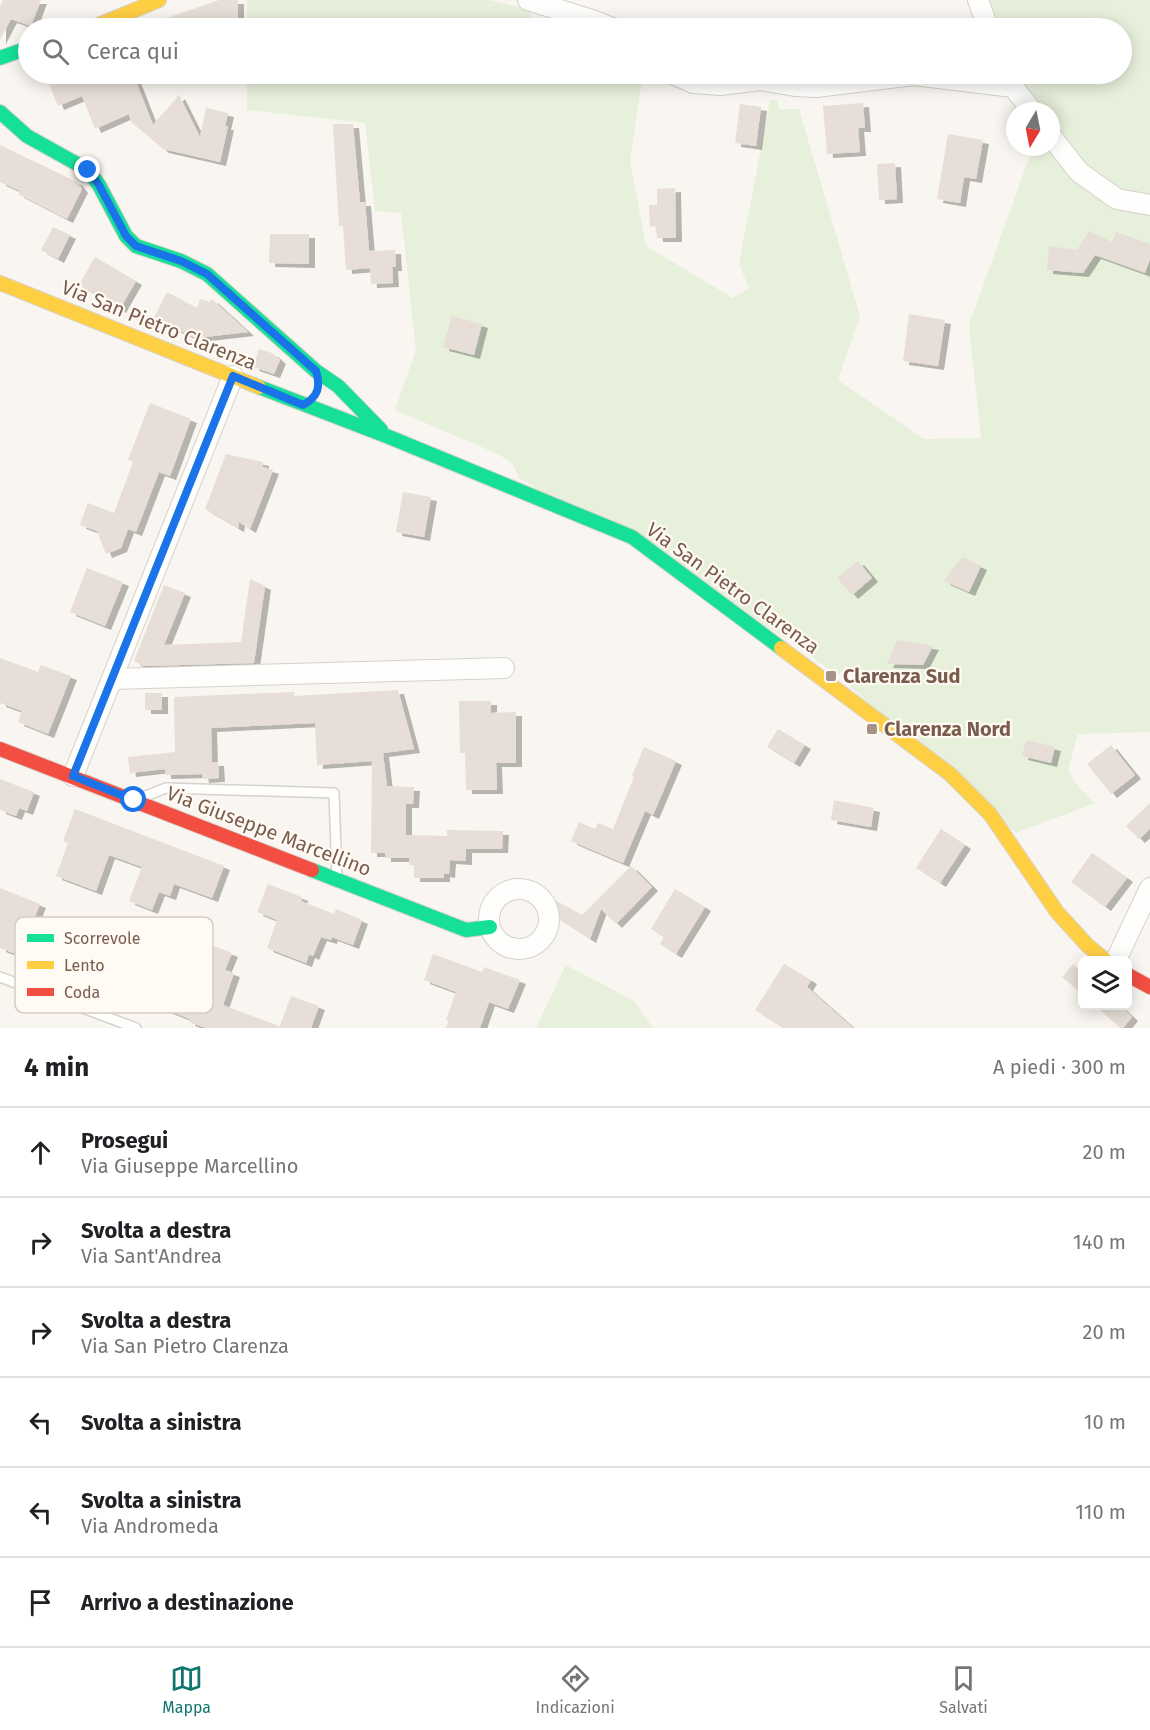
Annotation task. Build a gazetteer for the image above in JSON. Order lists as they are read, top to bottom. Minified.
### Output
{"streets":{"main road":["Via San Pietro Clarenza","Via Giuseppe Marcellino"]},"places":{"transit":["Clarenza Sud","Clarenza Nord"]},"legend":["Scorrevole","Lento","Coda"],"north":"bottom","page":{"search":"Cerca qui","heading":["4 min","A piedi · 300 m"],"list":[["Prosegui","Via Giuseppe Marcellino","20 m"],["Svolta a destra","Via Sant'Andrea","140 m"],["Svolta a destra","Via San Pietro Clarenza","20 m"],["Svolta a sinistra","10 m"],["Svolta a sinistra","Via Andromeda","110 m"],"Arrivo a destinazione"],"nav":["Mappa","Indicazioni","Salvati"]}}
